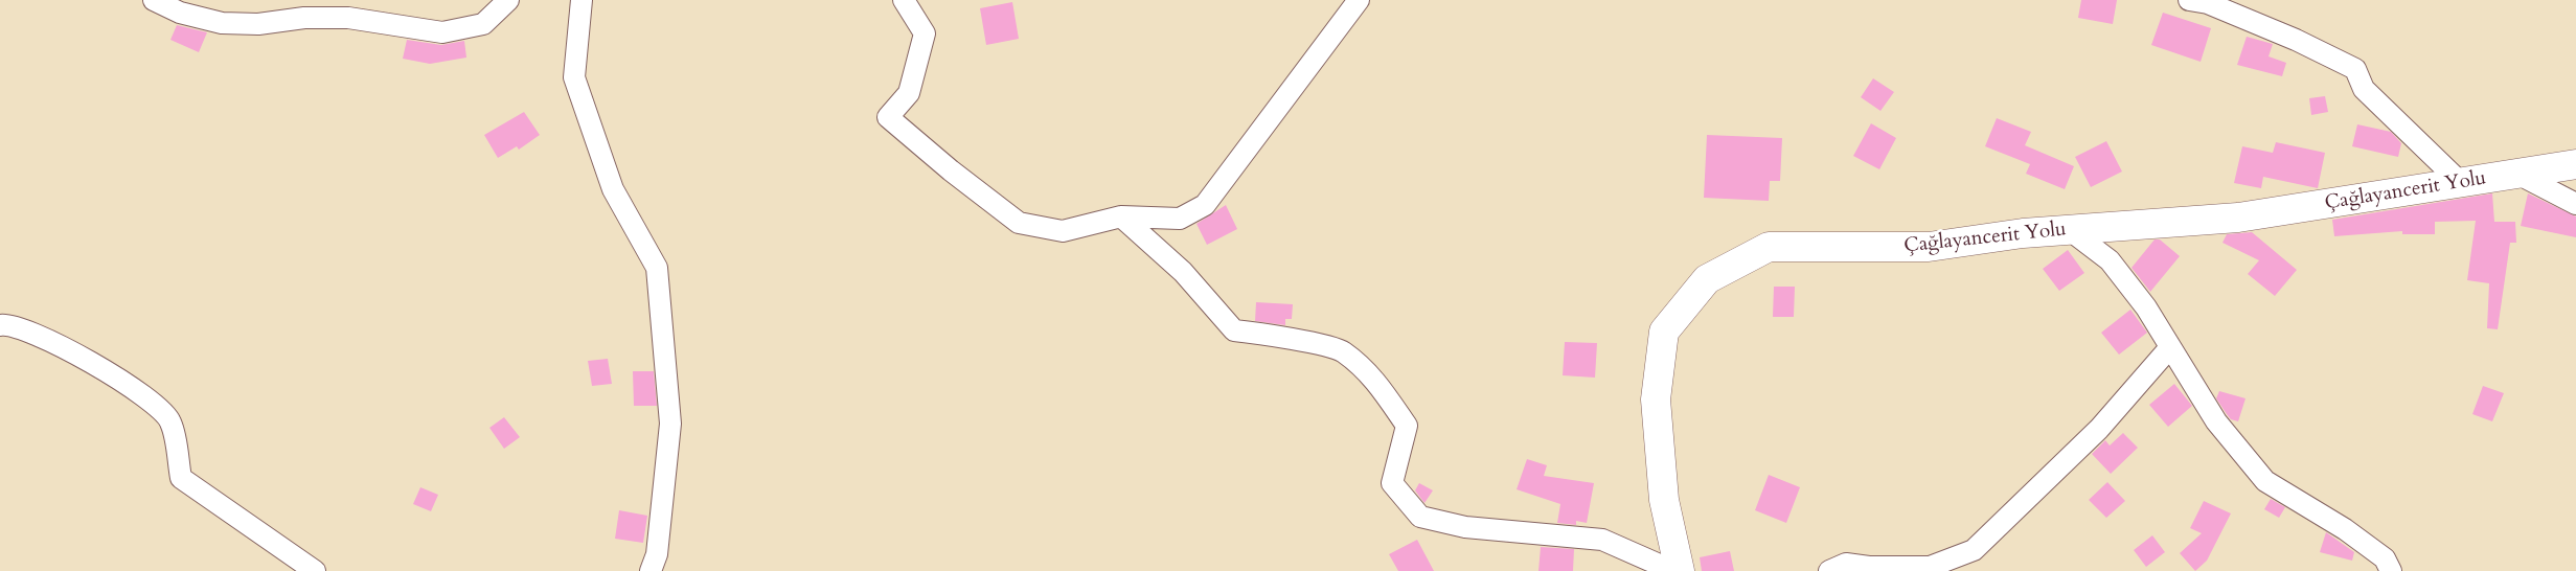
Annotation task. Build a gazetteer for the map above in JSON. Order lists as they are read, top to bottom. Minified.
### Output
{"streets":{"main road":["Çağlayancerit Yolu"]}}
